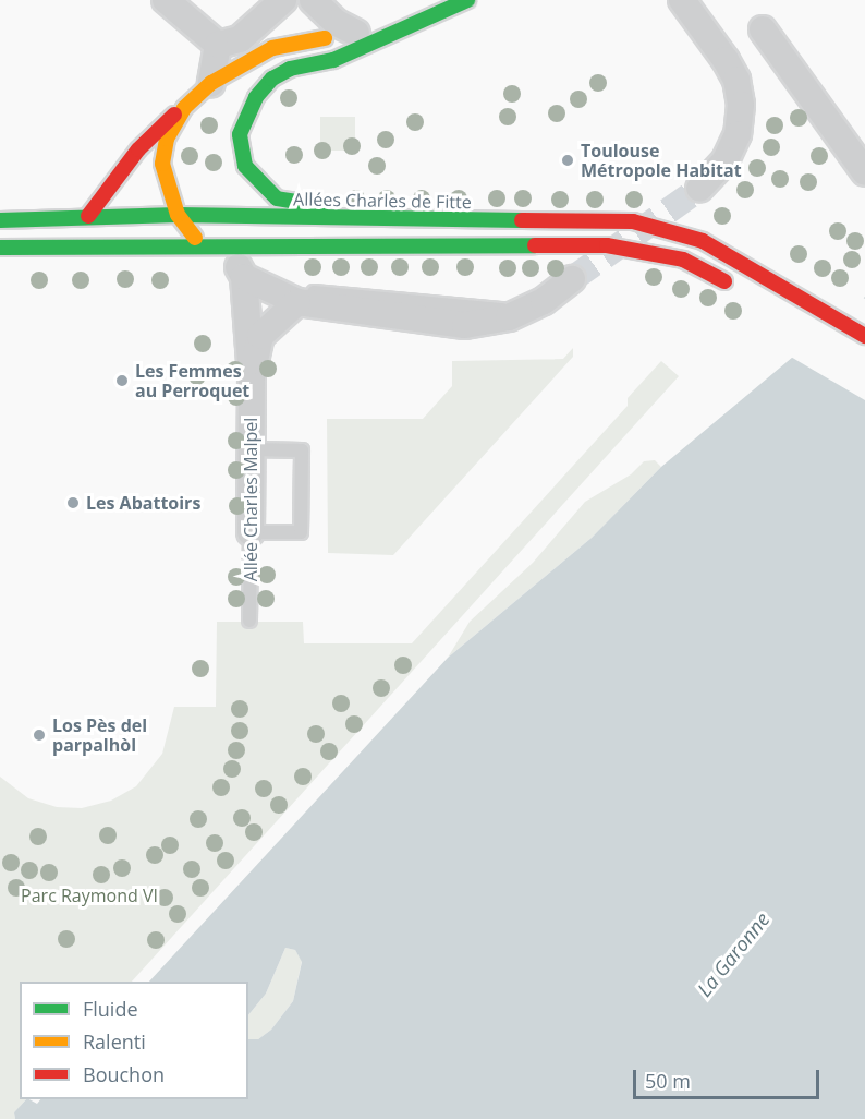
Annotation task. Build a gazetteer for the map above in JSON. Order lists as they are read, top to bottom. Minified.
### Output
{"streets":{"main road":["Allées Charles de Fitte"],"street":["Allée Charles Malpel"]},"water":["La Garonne"],"parks":["Parc Raymond VI"],"places":["Toulouse Métropole Habitat","Les Femmes au Perroquet","Les Abattoirs","Los Pès del parpalhòl"],"legend":["Fluide","Ralenti","Bouchon"],"scale_bar":"50 m"}
